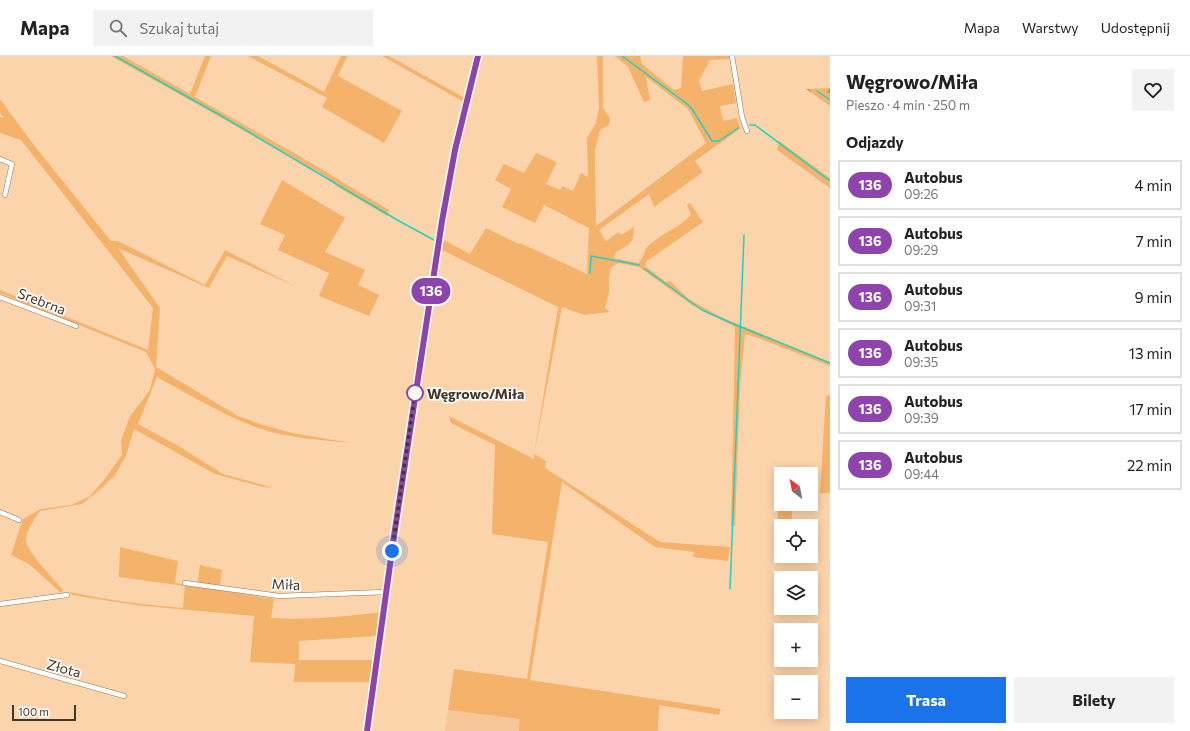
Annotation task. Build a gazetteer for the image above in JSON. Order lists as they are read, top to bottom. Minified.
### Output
{"streets":{"street":["Srebrna","Miła","Złota"]},"places":["Węgrowo/Miła"],"lines":["bus line 136"],"scale_bar":"100 m","north":"top left","page":{"header":"Mapa","search":"Szukaj tutaj","nav":["Mapa","Warstwy","Udostępnij"],"on_map":"136","heading":[["Węgrowo/Miła","Pieszo · 4 min · 250 m"],"Odjazdy"],"list":[{"mark":"136","name":"Autobus","note":"09:26","value":"4 min"},{"mark":"136","name":"Autobus","note":"09:29","value":"7 min"},{"mark":"136","name":"Autobus","note":"09:31","value":"9 min"},{"mark":"136","name":"Autobus","note":"09:35","value":"13 min"},{"mark":"136","name":"Autobus","note":"09:39","value":"17 min"},{"mark":"136","name":"Autobus","note":"09:44","value":"22 min"}],"map_buttons":["+","−"],"buttons":["Trasa","Bilety"],"scale":"100 m"}}
